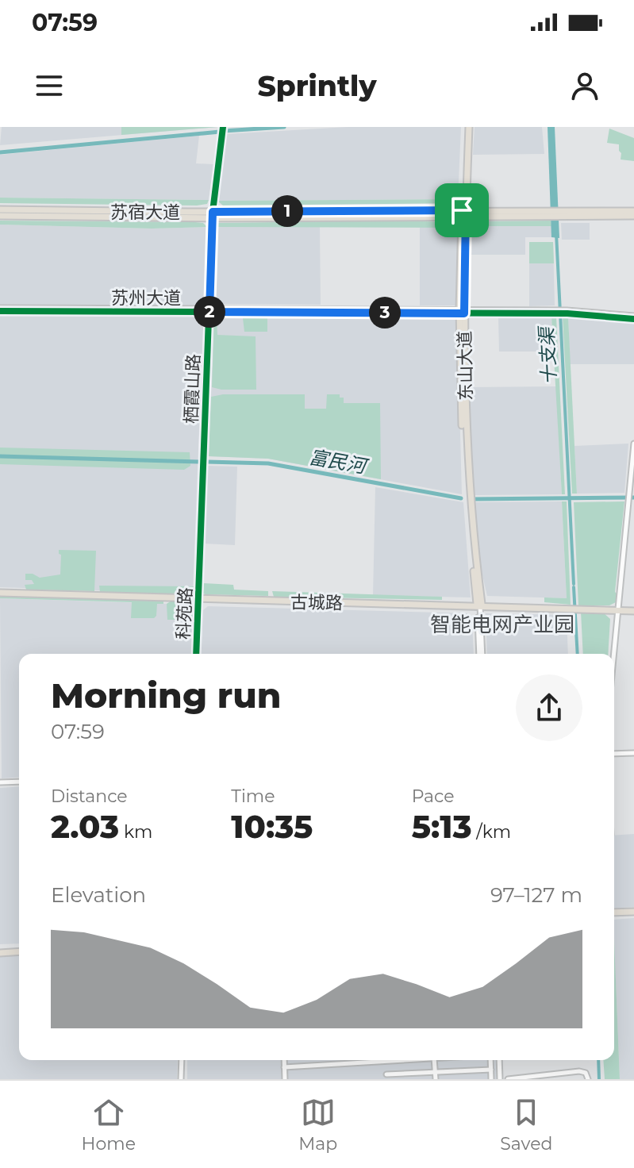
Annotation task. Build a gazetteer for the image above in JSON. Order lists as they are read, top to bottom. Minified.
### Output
{"streets":{"main road":["苏宿大道","东山大道","古城路"],"street":["苏州大道","栖霞山路","科苑路"]},"crossings":[["苏宿大道","东山大道"],["苏宿大道","栖霞山路"],["苏州大道","东山大道"],["苏州大道","栖霞山路"],["东山大道","古城路"],["栖霞山路","科苑路"],["古城路","科苑路"]],"districts":["智能电网产业园"],"water":["十支渠","富民河"],"page":{"status":"07:59","header":"Sprintly","pins":["1","2","3"],"heading":["Morning run","07:59"],"stats":[["Distance","2.03 km"],["Time","10:35"],["Pace","5:13 /km"]],"chart":["Elevation","97–127 m"],"tabs":["Home","Map","Saved"]}}
